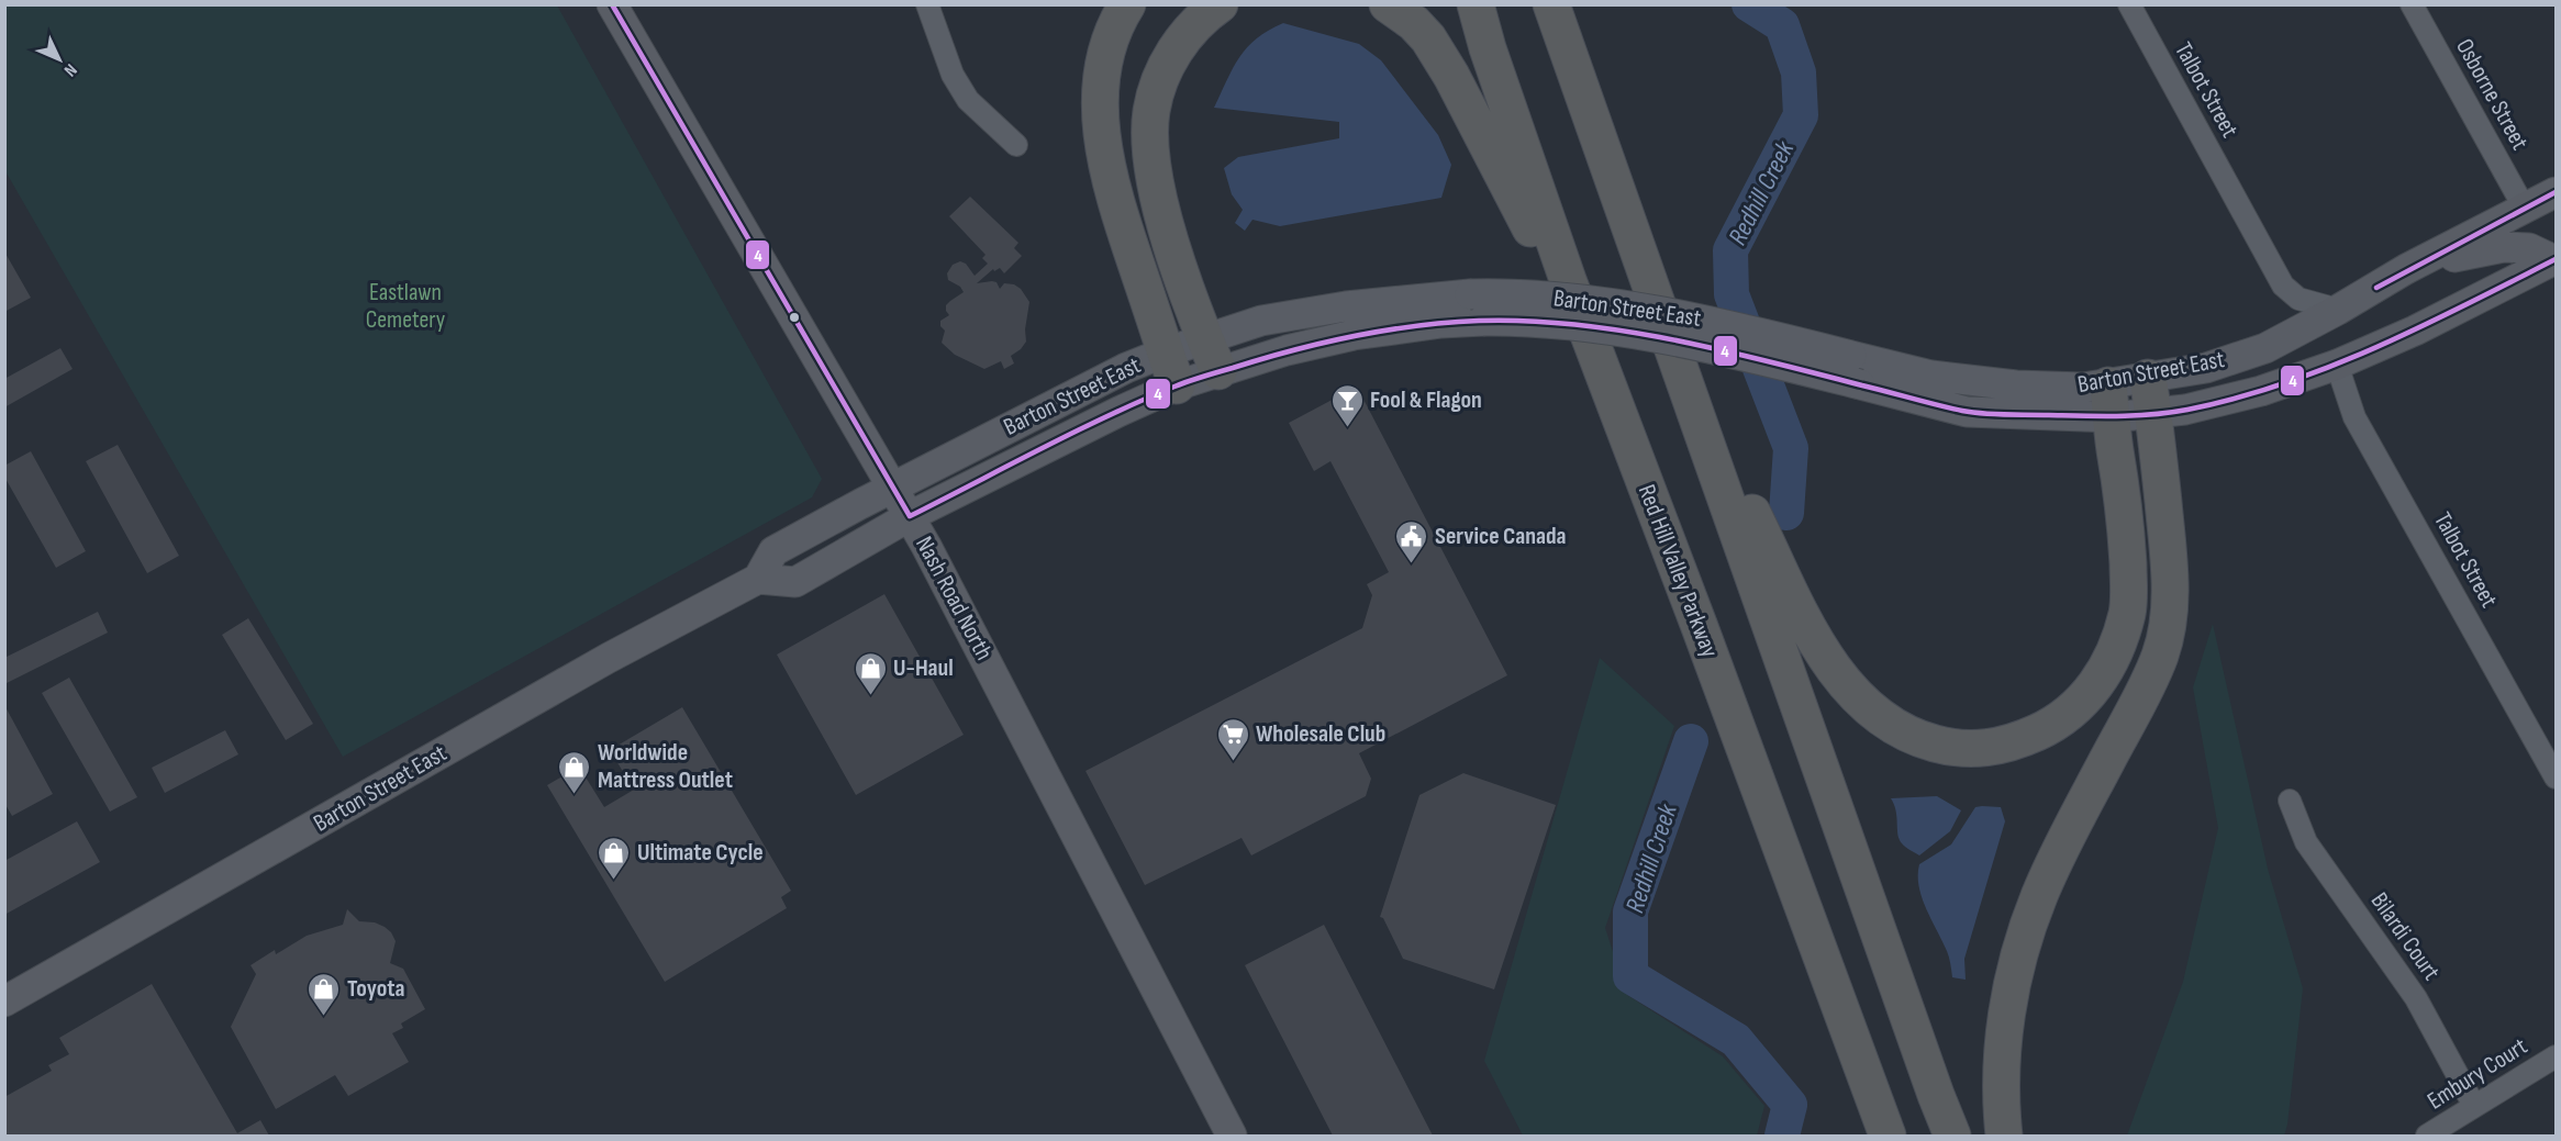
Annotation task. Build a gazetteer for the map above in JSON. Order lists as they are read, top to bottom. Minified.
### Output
{"streets":{"highway":["Red Hill Valley Parkway"],"main road":["Barton Street East","Nash Road North"],"street":["Talbot Street","Osborne Street","Bilardi Court","Embury Court"]},"crossings":[["Talbot Street","Barton Street East"],["Osborne Street","Barton Street East"],["Barton Street East","Nash Road North"],["Bilardi Court","Embury Court"]],"water":["Redhill Creek"],"parks":["Eastlawn Cemetery"],"places":{"bar":["Fool & Flagon"],"public building":["Service Canada"],"shop":["U-Haul","Worldwide Mattress Outlet","Ultimate Cycle","Toyota"],"supermarket":["Wholesale Club"]},"lines":["transit line 4"],"north":"bottom right"}
